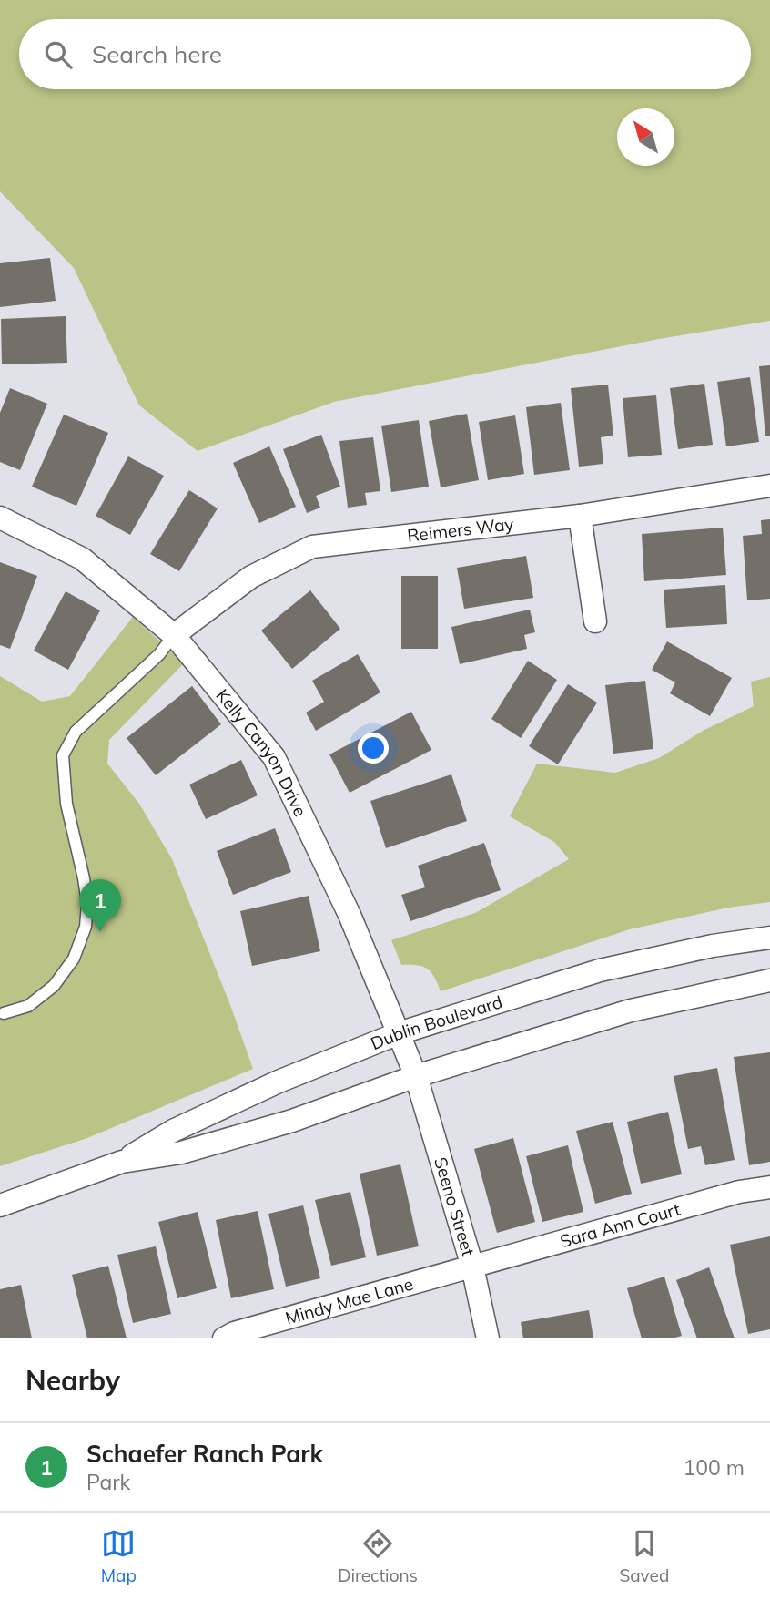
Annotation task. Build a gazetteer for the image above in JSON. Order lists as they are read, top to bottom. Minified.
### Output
{"streets":{"street":["Reimers Way","Kelly Canyon Drive","Dublin Boulevard","Seeno Street","Sara Ann Court","Mindy Mae Lane"]},"crossings":[["Reimers Way","Kelly Canyon Drive"],["Kelly Canyon Drive","Dublin Boulevard"],["Kelly Canyon Drive","Seeno Street"],["Dublin Boulevard","Seeno Street"],["Seeno Street","Sara Ann Court"],["Seeno Street","Mindy Mae Lane"],["Sara Ann Court","Mindy Mae Lane"]],"north":"top left","page":{"search":"Search here","pins":"1","heading":"Nearby","list":[{"mark":"1","name":"Schaefer Ranch Park","note":"Park","value":"100 m"}],"nav":["Map","Directions","Saved"]}}
